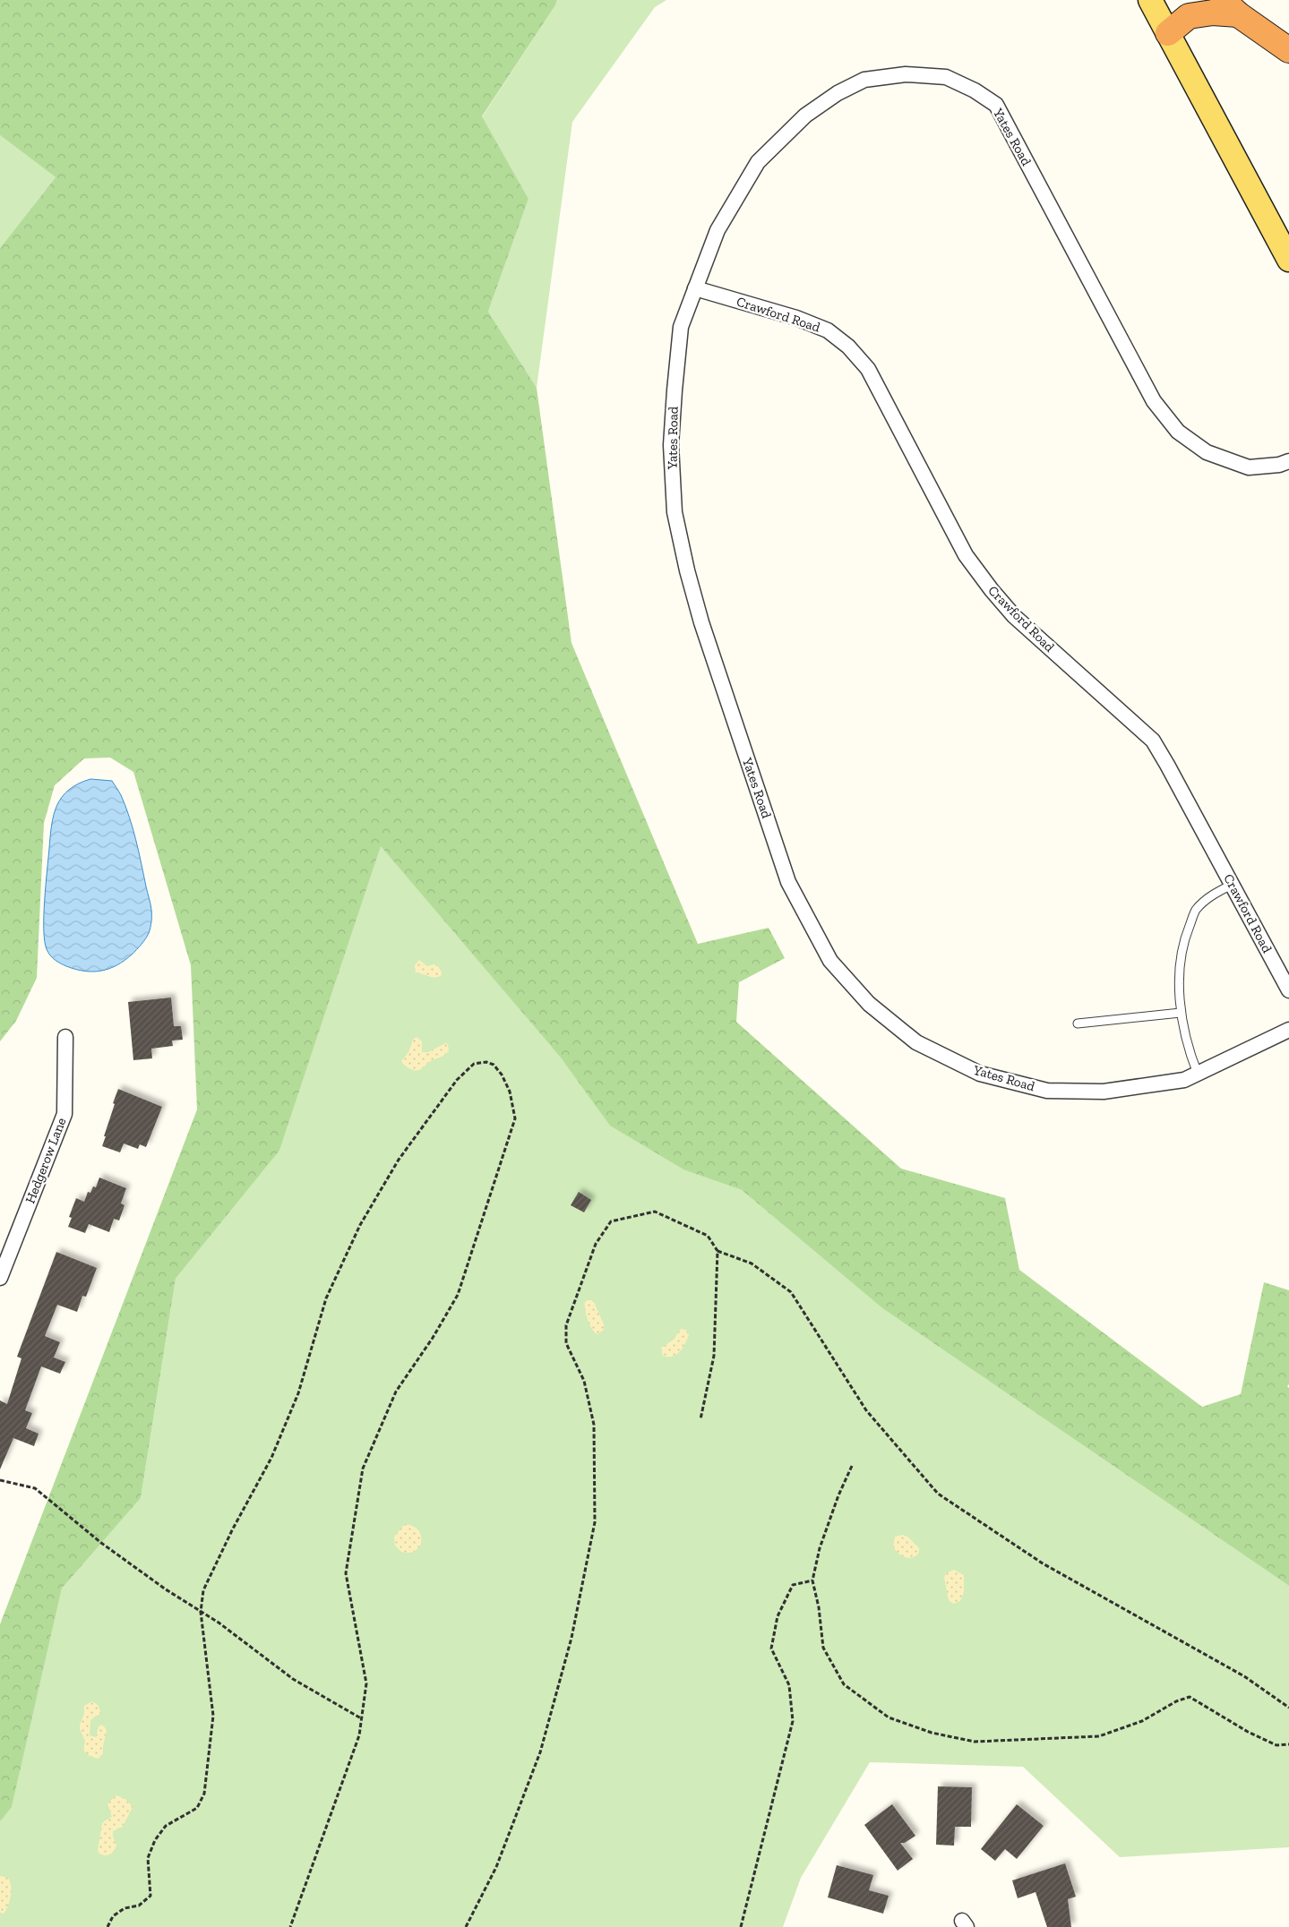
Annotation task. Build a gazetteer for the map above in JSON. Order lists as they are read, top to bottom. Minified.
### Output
{"streets":{"street":["Yates Road","Crawford Road","Hedgerow Lane"]},"crossings":[["Yates Road","Crawford Road"]]}
